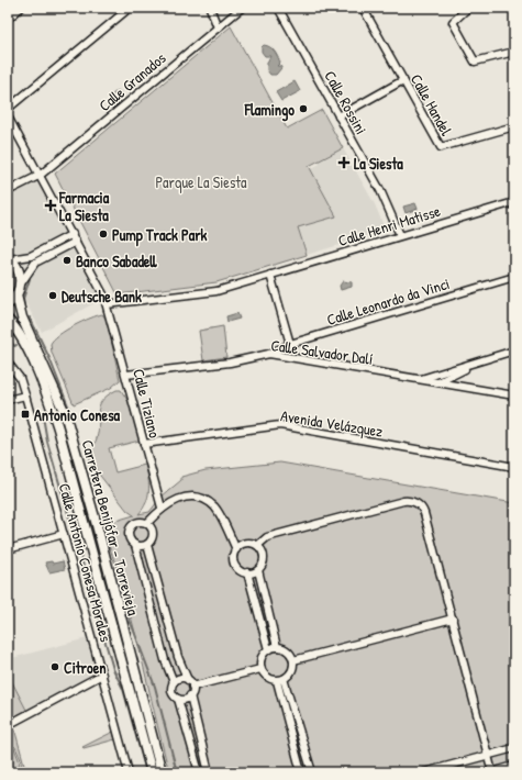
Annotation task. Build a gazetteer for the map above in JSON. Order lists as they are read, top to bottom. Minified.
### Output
{"streets":{"main road":["Carretera Benijófar - Torrevieja"],"street":["Calle Granados","Calle Rossini","Calle Handel","Calle Henri Matisse","Calle Leonardo da Vinci","Calle Salvador Dalí","Calle Tiziano","Avenida Velázquez","Calle Antonio Conesa Morales"]},"crossings":[["Calle Granados","Calle Tiziano"],["Calle Rossini","Calle Henri Matisse"],["Calle Henri Matisse","Calle Tiziano"],["Calle Leonardo da Vinci","Calle Salvador Dalí"],["Calle Salvador Dalí","Calle Tiziano"],["Calle Tiziano","Avenida Velázquez"]],"parks":["Parque La Siesta"],"places":{"other":["Flamingo","Pump Track Park","Banco Sabadell","Deutsche Bank","Citroen"],"health":["La Siesta","Farmacia La Siesta"],"transit":["Antonio Conesa"]}}
